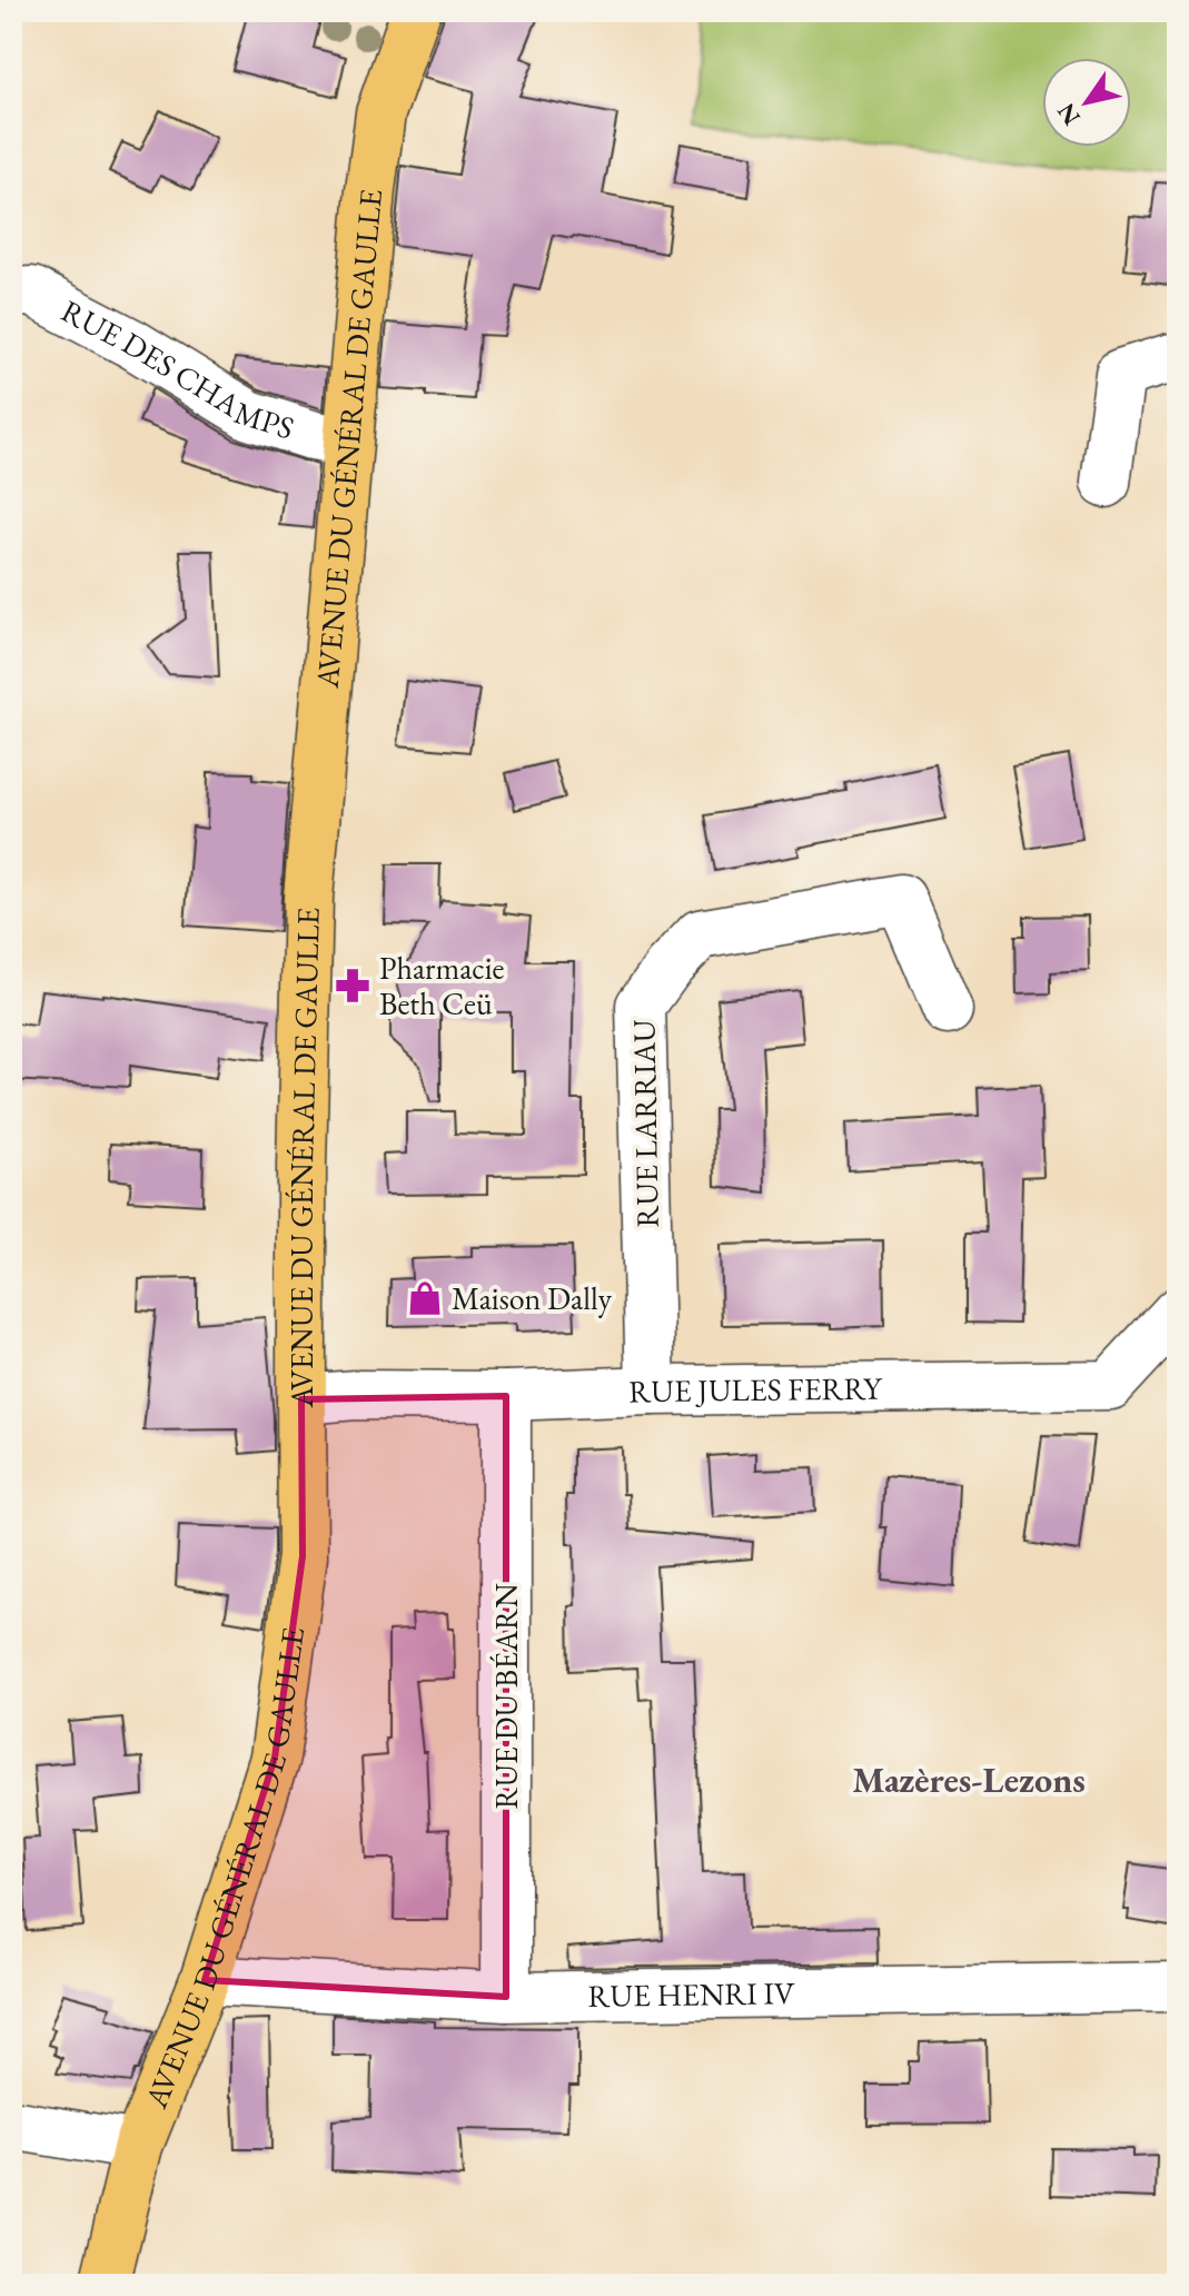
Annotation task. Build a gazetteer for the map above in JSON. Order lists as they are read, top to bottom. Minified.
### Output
{"streets":{"main road":["AVENUE DU GÉNÉRAL DE GAULLE"],"street":["RUE DES CHAMPS","RUE LARRIAU","RUE JULES FERRY","RUE DU BÉARN","RUE HENRI IV"]},"crossings":[["RUE DES CHAMPS","AVENUE DU GÉNÉRAL DE GAULLE"],["AVENUE DU GÉNÉRAL DE GAULLE","RUE JULES FERRY"],["AVENUE DU GÉNÉRAL DE GAULLE","RUE HENRI IV"],["RUE LARRIAU","RUE JULES FERRY"],["RUE JULES FERRY","RUE DU BÉARN"],["RUE DU BÉARN","RUE HENRI IV"]],"districts":["Mazères-Lezons"],"places":{"pharmacy":["Pharmacie Beth Ceü"],"shop":["Maison Dally"]},"north":"bottom left"}
